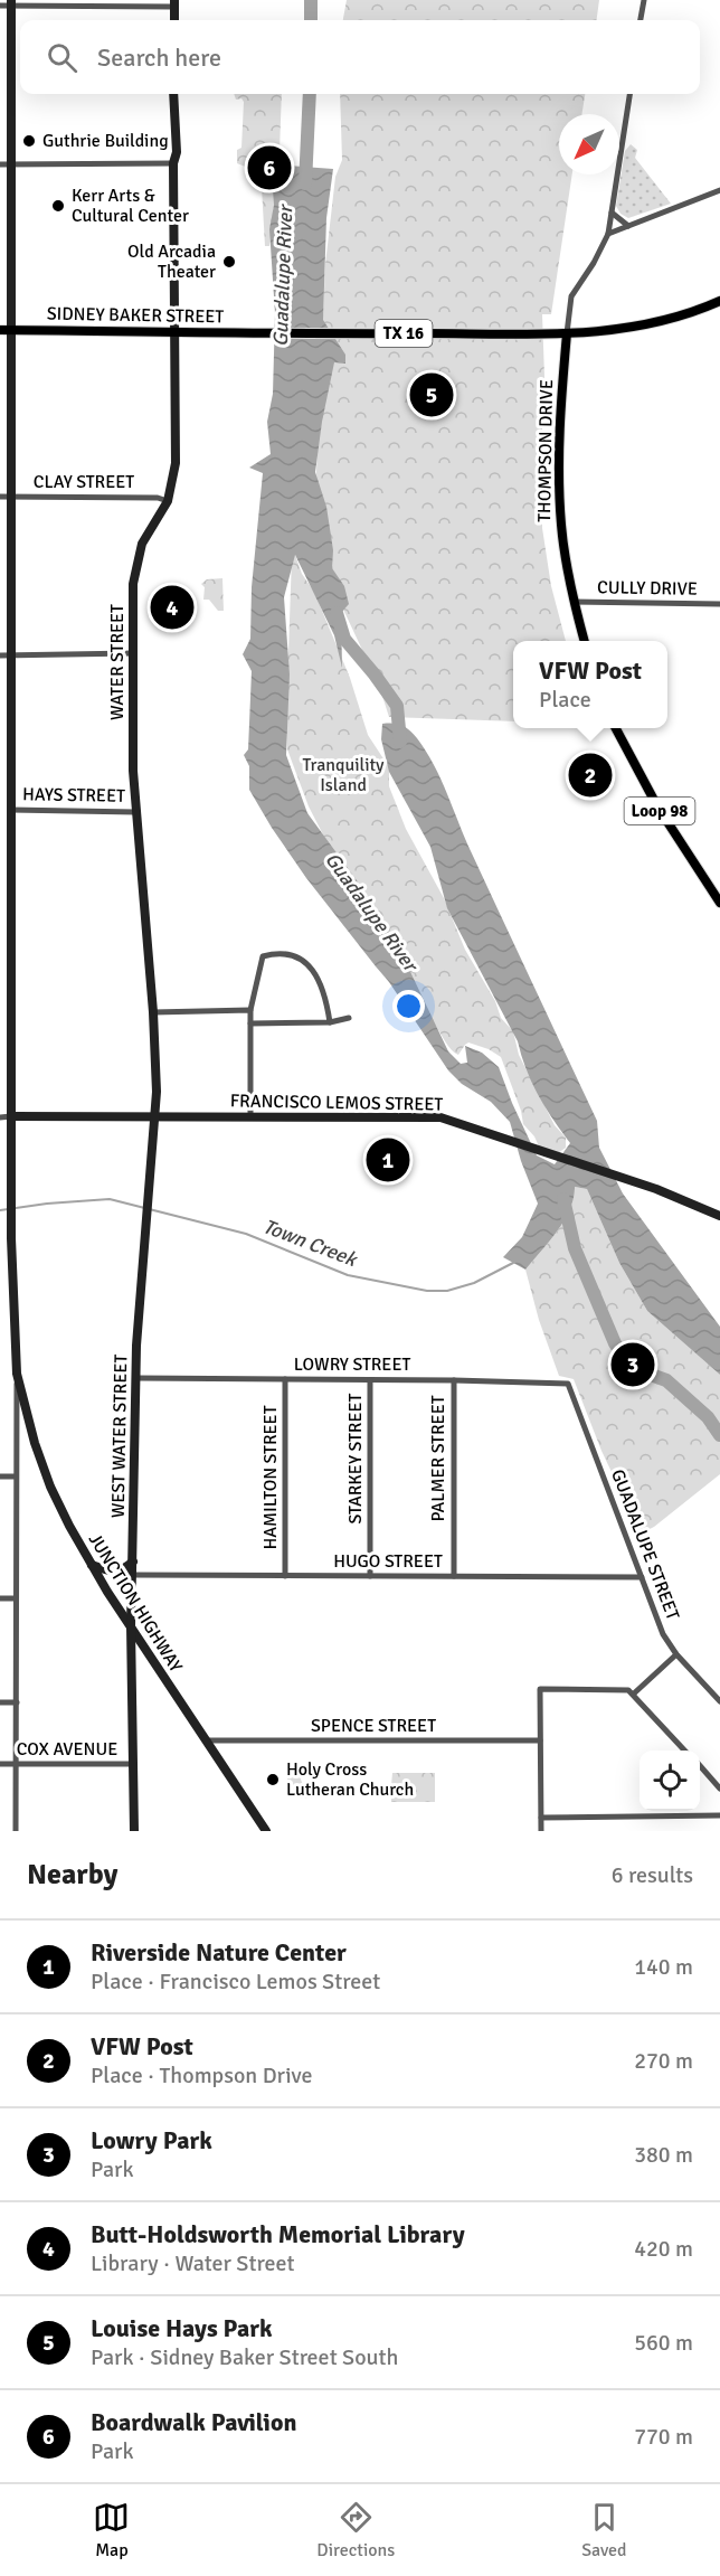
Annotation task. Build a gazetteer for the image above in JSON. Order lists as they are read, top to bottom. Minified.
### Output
{"streets":{"main road":["SIDNEY BAKER STREET","TX 16","THOMPSON DRIVE","Loop 98"],"street":["CLAY STREET","CULLY DRIVE","WATER STREET","HAYS STREET","FRANCISCO LEMOS STREET","LOWRY STREET","WEST WATER STREET","STARKEY STREET","PALMER STREET","HAMILTON STREET","GUADALUPE STREET","HUGO STREET","JUNCTION HIGHWAY","SPENCE STREET","COX AVENUE"]},"crossings":[["SIDNEY BAKER STREET","TX 16"],["SIDNEY BAKER STREET","THOMPSON DRIVE"],["SIDNEY BAKER STREET","WATER STREET"],["SIDNEY BAKER STREET","JUNCTION HIGHWAY"],["TX 16","THOMPSON DRIVE"],["THOMPSON DRIVE","CULLY DRIVE"],["CLAY STREET","WATER STREET"],["CLAY STREET","JUNCTION HIGHWAY"],["WATER STREET","HAYS STREET"],["WATER STREET","FRANCISCO LEMOS STREET"],["WATER STREET","WEST WATER STREET"],["HAYS STREET","JUNCTION HIGHWAY"],["FRANCISCO LEMOS STREET","JUNCTION HIGHWAY"],["LOWRY STREET","WEST WATER STREET"],["LOWRY STREET","STARKEY STREET"],["LOWRY STREET","PALMER STREET"],["LOWRY STREET","HAMILTON STREET"],["LOWRY STREET","GUADALUPE STREET"],["WEST WATER STREET","HUGO STREET"],["WEST WATER STREET","JUNCTION HIGHWAY"],["WEST WATER STREET","COX AVENUE"],["STARKEY STREET","HUGO STREET"],["PALMER STREET","HUGO STREET"],["HAMILTON STREET","HUGO STREET"],["GUADALUPE STREET","HUGO STREET"],["JUNCTION HIGHWAY","SPENCE STREET"]],"water":["Guadalupe River","Town Creek"],"parks":["Tranquility Island"],"places":["Guthrie Building","Kerr Arts & Cultural Center","Old Arcadia Theater","Holy Cross Lutheran Church"],"north":"bottom left","page":{"search":"Search here","pins":["6","5","4","2","1","3"],"popup":["VFW Post","Place"],"heading":["Nearby","6 results"],"list":[{"mark":"1","name":"Riverside Nature Center","note":"Place · Francisco Lemos Street","value":"140 m"},{"mark":"2","name":"VFW Post","note":"Place · Thompson Drive","value":"270 m"},{"mark":"3","name":"Lowry Park","note":"Park","value":"380 m"},{"mark":"4","name":"Butt-Holdsworth Memorial Library","note":"Library · Water Street","value":"420 m"},{"mark":"5","name":"Louise Hays Park","note":"Park · Sidney Baker Street South","value":"560 m"},{"mark":"6","name":"Boardwalk Pavilion","note":"Park","value":"770 m"}],"nav":["Map","Directions","Saved"]}}
